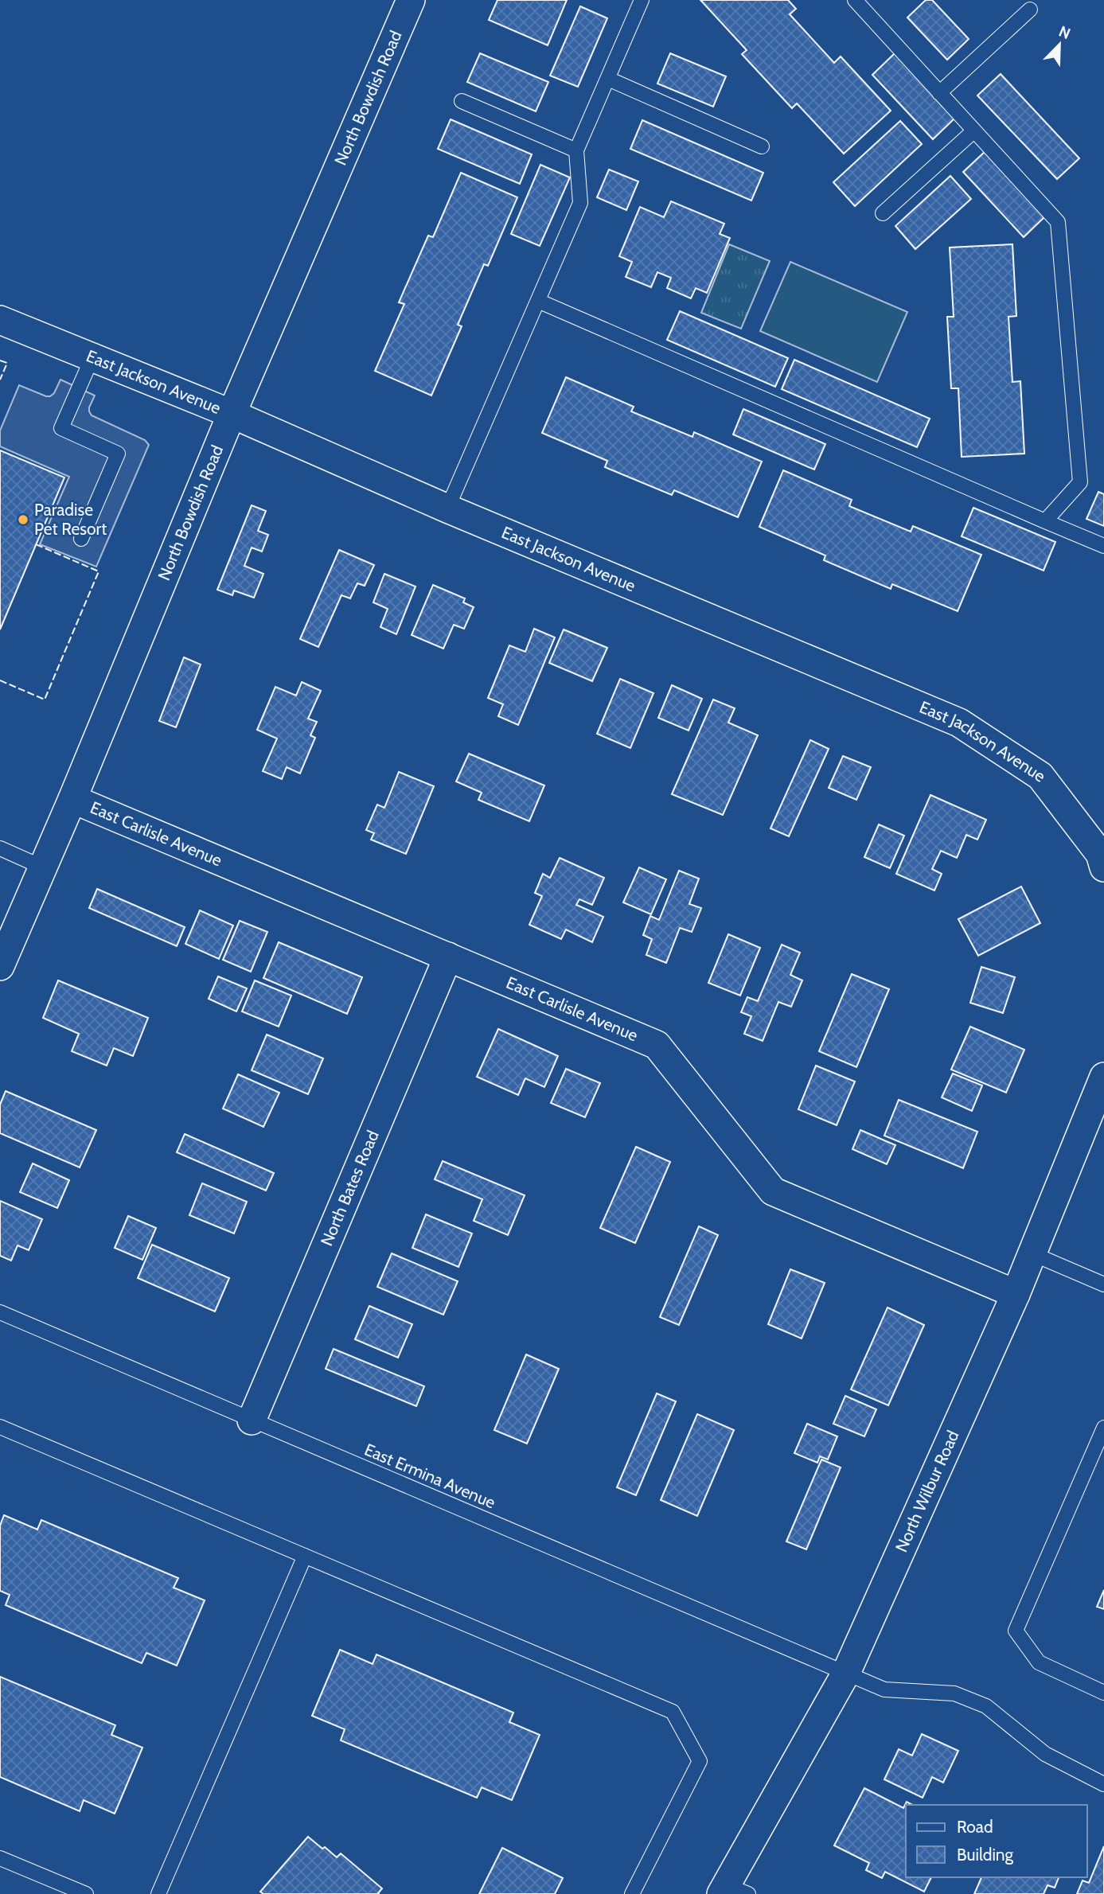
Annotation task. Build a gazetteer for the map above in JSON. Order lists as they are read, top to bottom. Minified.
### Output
{"streets":{"street":["North Bowdish Road","East Jackson Avenue","East Carlisle Avenue","North Bates Road","North Wilbur Road"],"lane":["East Ermina Avenue"]},"crossings":[["North Bowdish Road","East Jackson Avenue"],["North Bowdish Road","East Carlisle Avenue"],["East Carlisle Avenue","North Bates Road"],["East Carlisle Avenue","North Wilbur Road"],["North Bates Road","East Ermina Avenue"],["East Ermina Avenue","North Wilbur Road"]],"places":["Paradise Pet Resort"],"legend":["Road","Building"],"north":"top right"}
